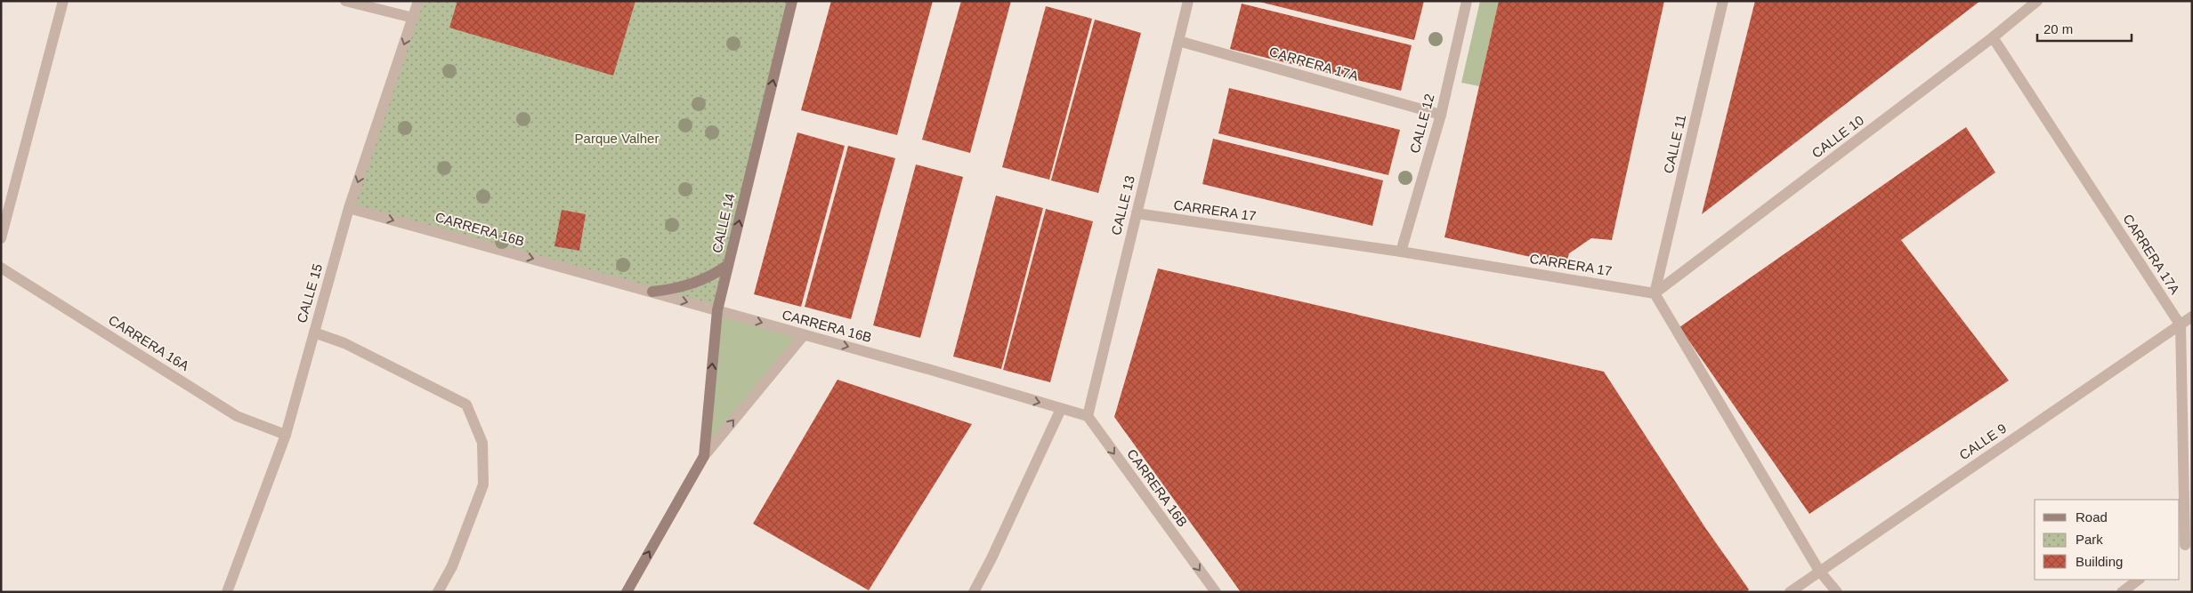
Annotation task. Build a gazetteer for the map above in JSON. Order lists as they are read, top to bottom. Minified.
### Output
{"streets":{"street":["CARRERA 17A","CALLE 12","CALLE 10","CALLE 11","CALLE 13","CARRERA 17","CALLE 14","CARRERA 16B","CALLE 15","CARRERA 16A","CALLE 9"]},"crossings":[["CARRERA 17A","CALLE 12"],["CARRERA 17A","CALLE 10"],["CARRERA 17A","CALLE 13"],["CARRERA 17A","CALLE 9"],["CALLE 12","CARRERA 17"],["CALLE 10","CALLE 11"],["CALLE 10","CARRERA 17"],["CALLE 11","CARRERA 17"],["CALLE 13","CARRERA 17"],["CALLE 13","CARRERA 16B"],["CALLE 14","CARRERA 16B"],["CARRERA 16B","CALLE 15"],["CALLE 15","CARRERA 16A"]],"one_way":["CALLE 14","CARRERA 16B"],"parks":["Parque Valher"],"legend":["Road","Park","Building"],"scale_bar":"20 m"}
